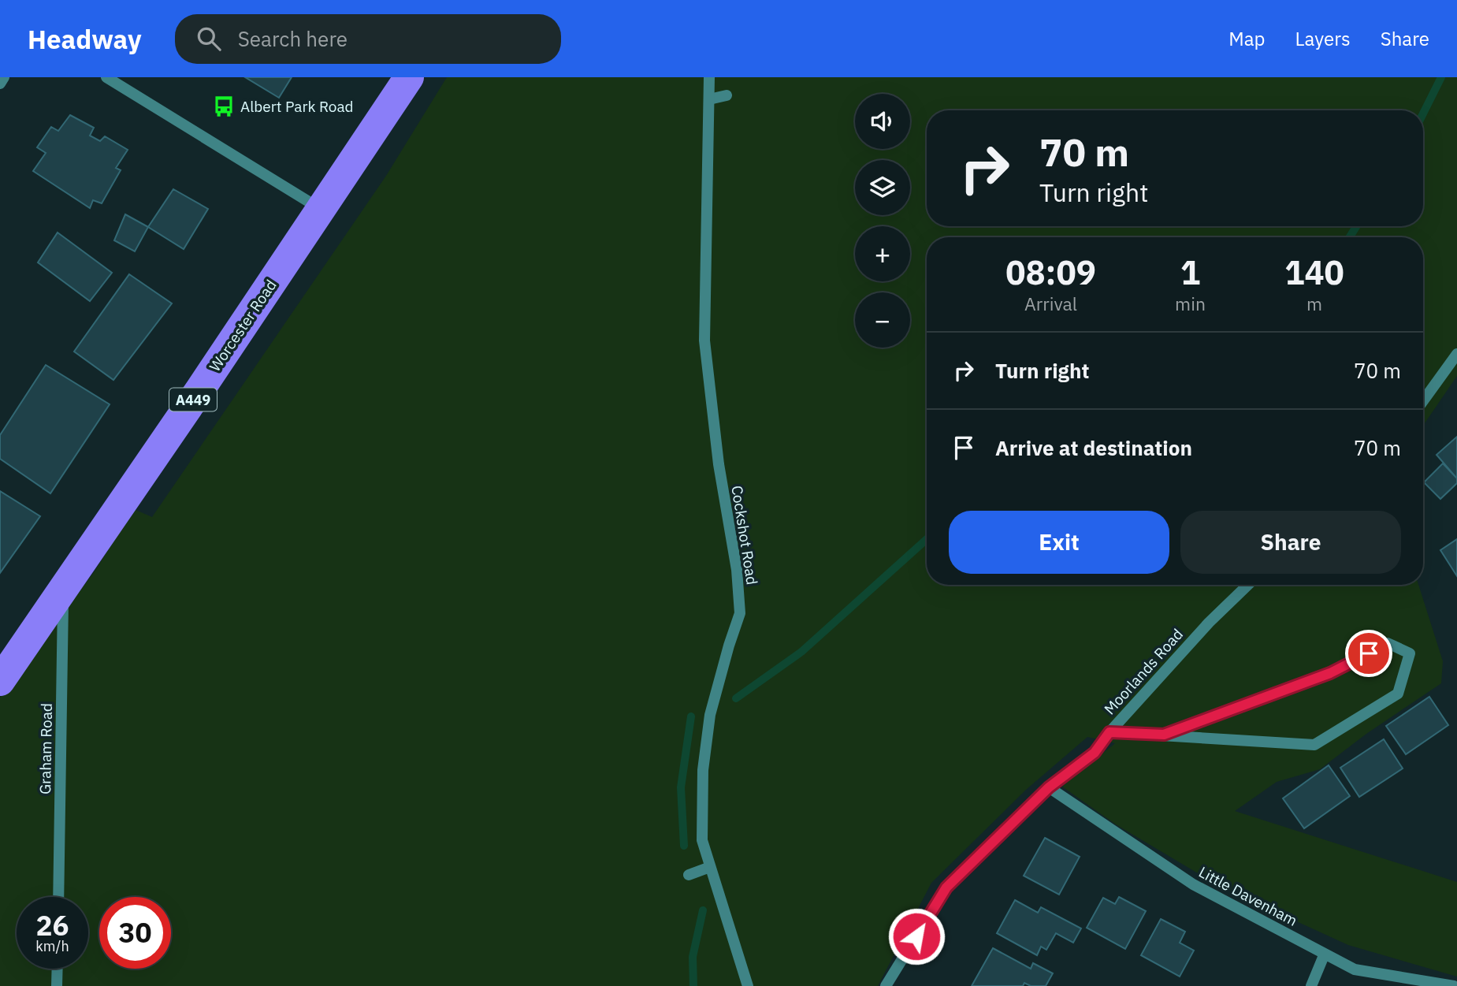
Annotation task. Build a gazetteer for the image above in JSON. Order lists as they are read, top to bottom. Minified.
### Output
{"streets":{"highway":["Worcester Road","A449"],"street":["Cockshot Road","Moorlands Road","Graham Road","Little Davenham"]},"crossings":[["Worcester Road","Graham Road"],["Moorlands Road","Little Davenham"]],"places":{"bus stop":["Albert Park Road"]},"page":{"header":"Headway","search":"Search here","nav":["Map","Layers","Share"],"map_buttons":["+","−"],"turn":["70 m","Turn right"],"eta":["08:09","Arrival","1","min","140","m"],"list":[{"name":"Turn right","value":"70 m"},{"name":"Arrive at destination","value":"70 m"}],"buttons":["Exit","Share"],"speed":"26 km/h","limit":"30"}}
